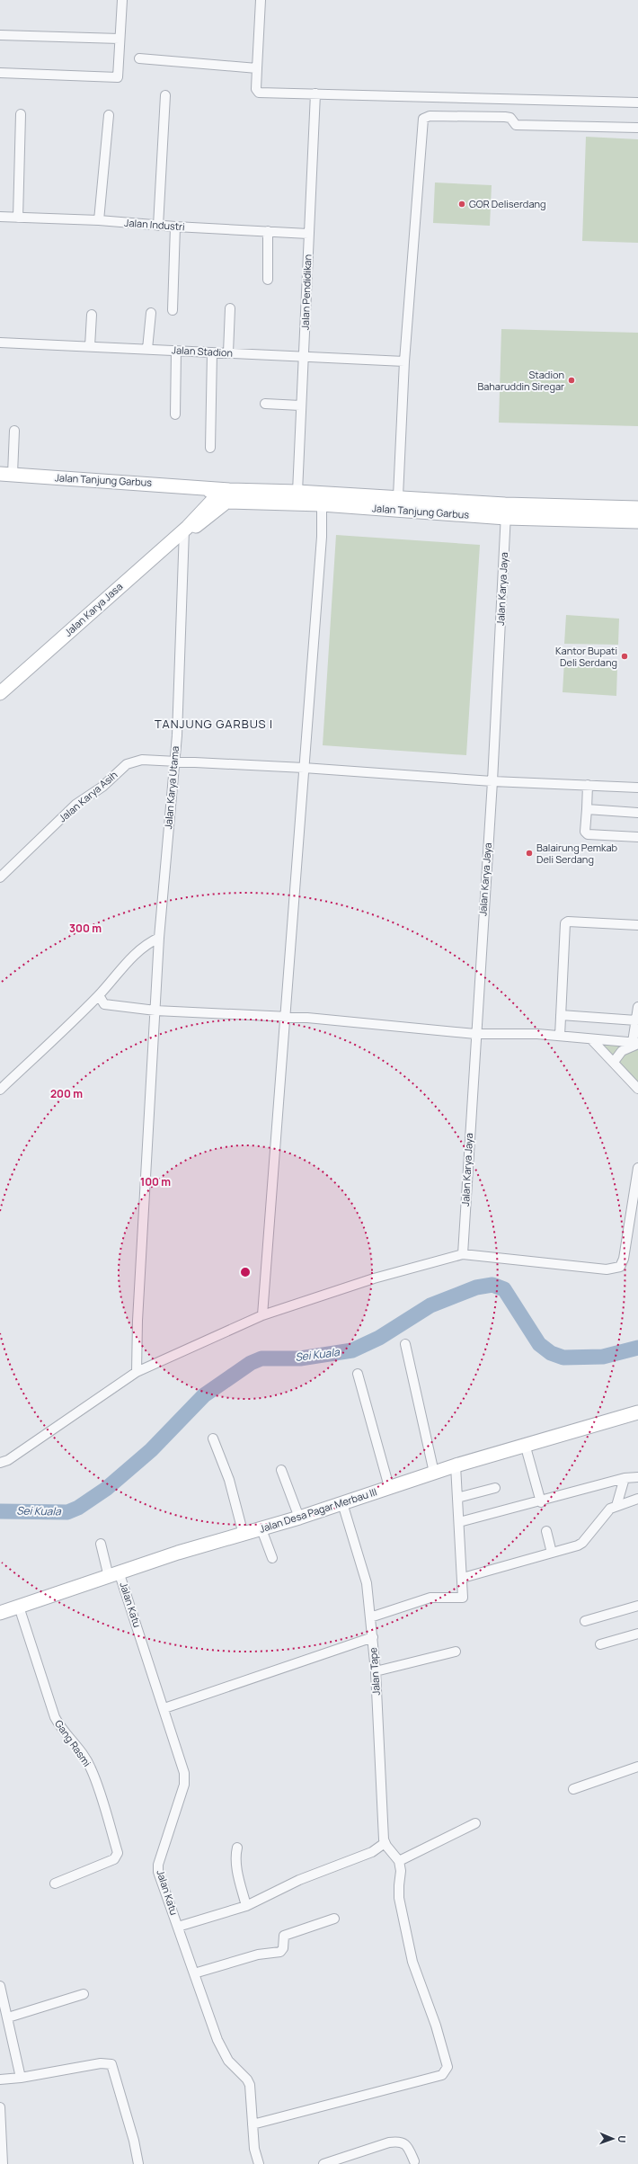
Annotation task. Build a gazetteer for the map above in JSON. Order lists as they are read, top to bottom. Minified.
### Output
{"streets":{"street":["Jalan Industri","Jalan Pendidikan","Jalan Stadion","Jalan Tanjung Garbus","Jalan Karya Jaya","Jalan Karya Jasa","Jalan Karya Utama","Jalan Karya Asih","Jalan Desa Pagar Merbau III","Jalan Katu","Jalan Tape","Gang Rasmi"]},"crossings":[["Jalan Industri","Jalan Pendidikan"],["Jalan Pendidikan","Jalan Stadion"],["Jalan Pendidikan","Jalan Tanjung Garbus"],["Jalan Tanjung Garbus","Jalan Karya Jaya"],["Jalan Tanjung Garbus","Jalan Karya Jasa"],["Jalan Karya Jaya","Jalan Karya Asih"],["Jalan Karya Jasa","Jalan Karya Utama"],["Jalan Karya Utama","Jalan Karya Asih"],["Jalan Desa Pagar Merbau III","Jalan Katu"],["Jalan Desa Pagar Merbau III","Jalan Tape"],["Jalan Desa Pagar Merbau III","Gang Rasmi"]],"districts":["TANJUNG GARBUS I"],"water":["Sei Kuala"],"places":["GOR Deliserdang","Stadion Baharuddin Siregar","Kantor Bupati Deli Serdang","Balairung Pemkab Deli Serdang"],"north":"right","rings":["300 m","200 m","100 m"]}
